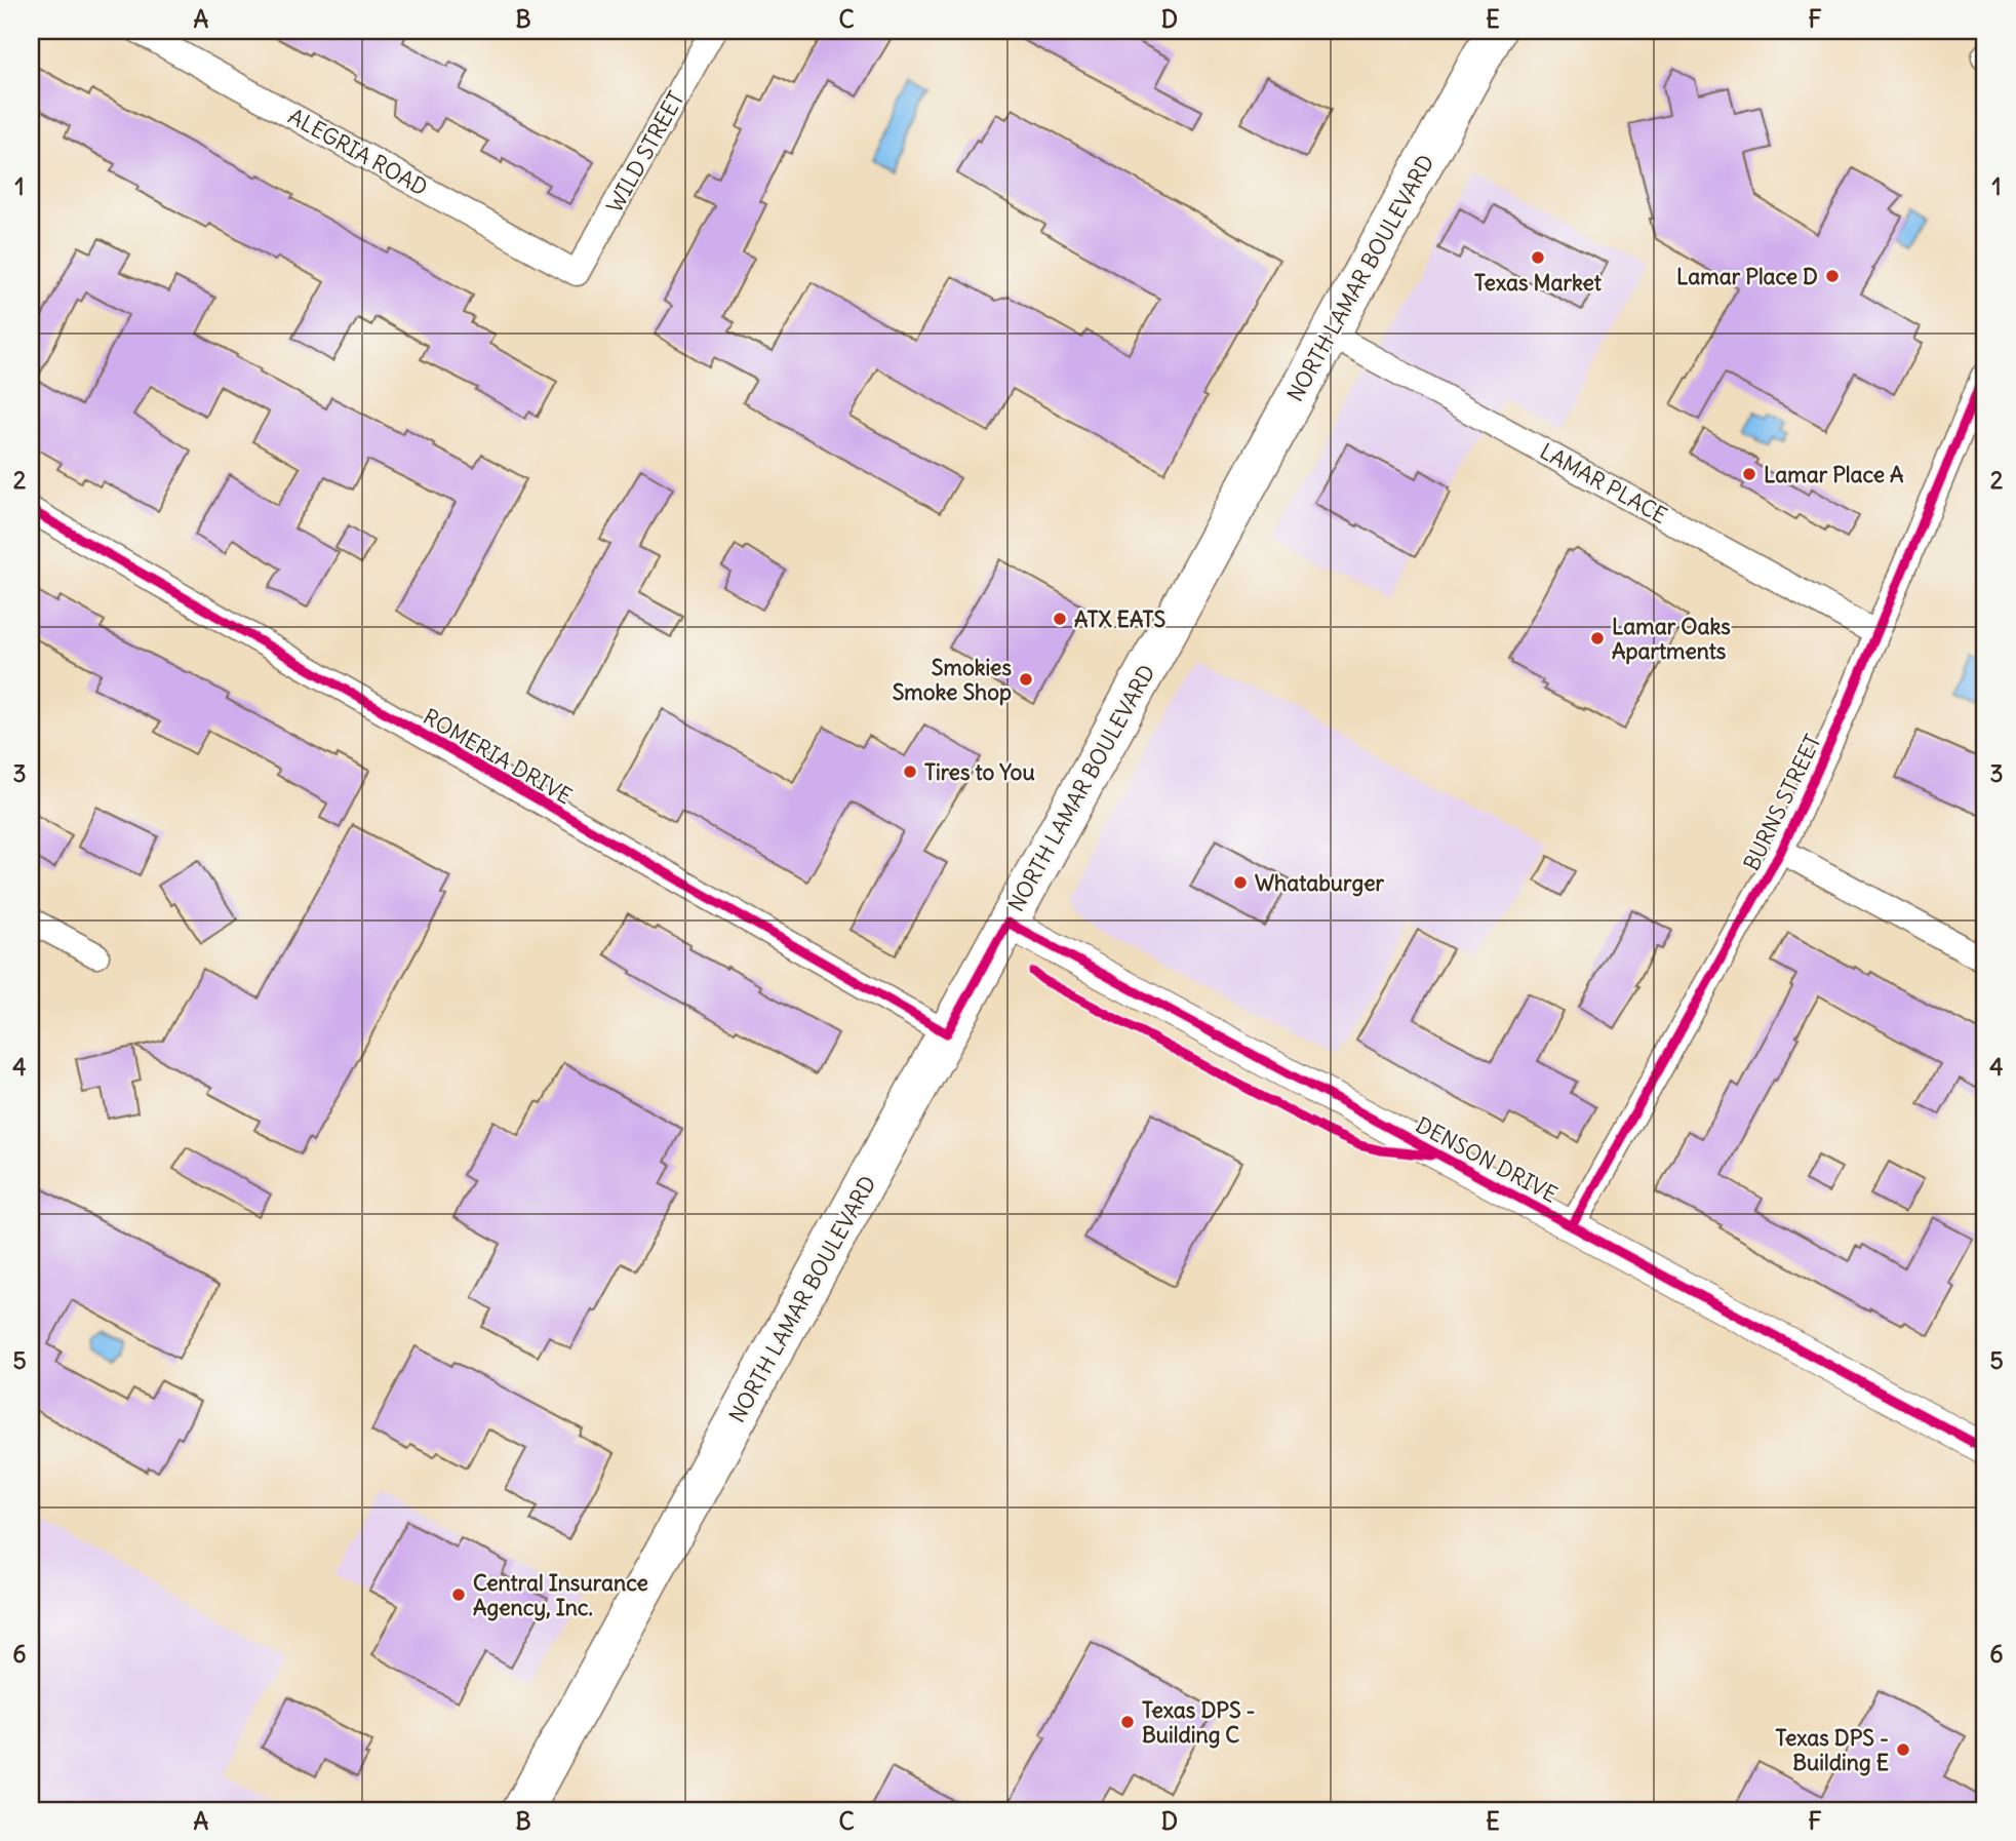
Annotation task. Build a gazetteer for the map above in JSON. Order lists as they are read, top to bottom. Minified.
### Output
{"streets":{"main road":["NORTH LAMAR BOULEVARD"],"street":["ALEGRIA ROAD","WILD STREET","LAMAR PLACE","ROMERIA DRIVE","BURNS STREET","DENSON DRIVE"]},"crossings":[["ALEGRIA ROAD","WILD STREET"],["NORTH LAMAR BOULEVARD","LAMAR PLACE"],["NORTH LAMAR BOULEVARD","ROMERIA DRIVE"],["NORTH LAMAR BOULEVARD","DENSON DRIVE"],["LAMAR PLACE","BURNS STREET"],["BURNS STREET","DENSON DRIVE"]],"places":["Texas Market","Lamar Place D","Lamar Place A","ATX EATS","Lamar Oaks Apartments","Smokies Smoke Shop","Tires to You","Whataburger","Central Insurance Agency, Inc.","Texas DPS - Building C","Texas DPS - Building E"],"grid":{"columns":["A","B","C","D","E","F"],"rows":["1","2","3","4","5","6"]}}
